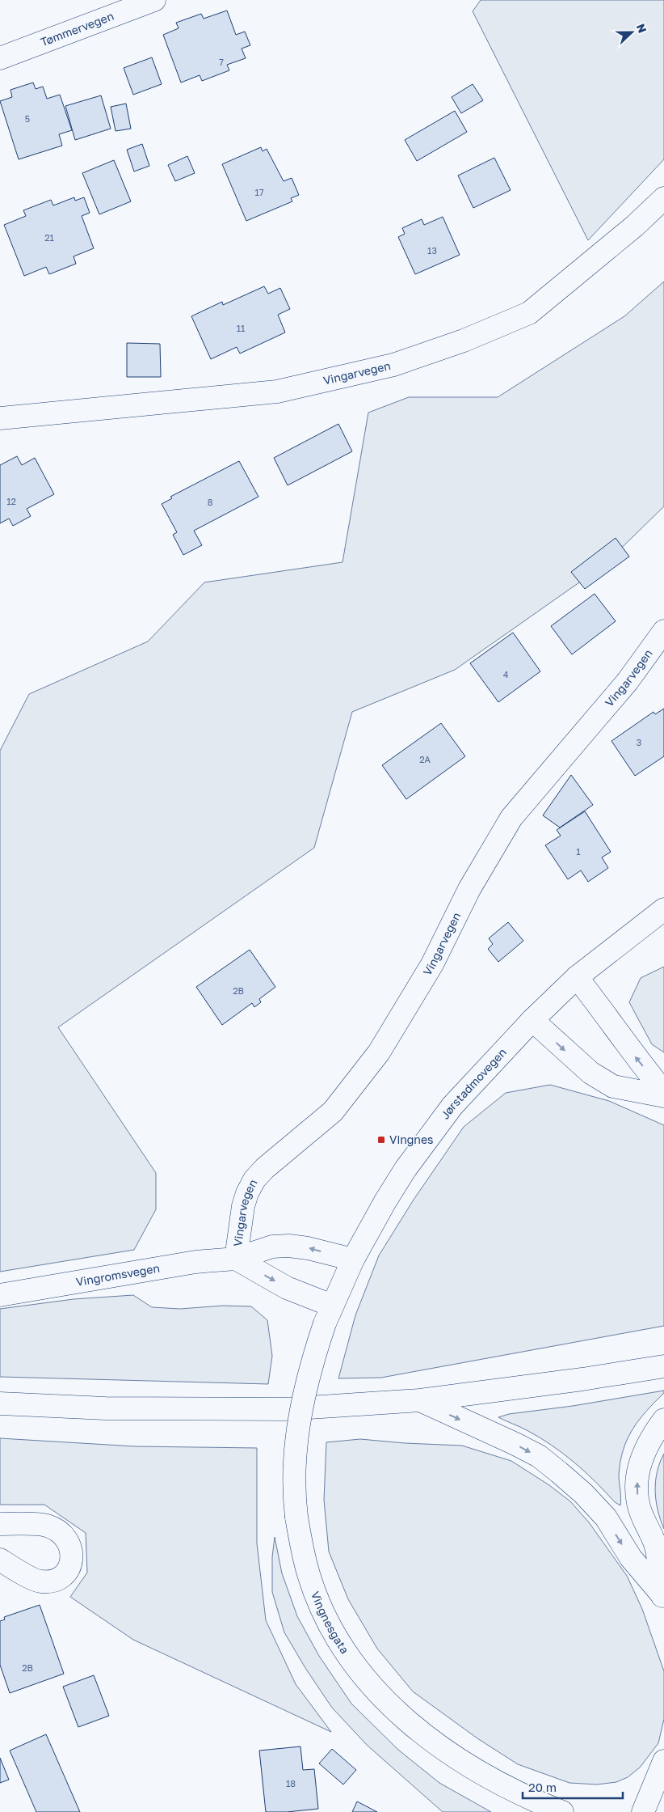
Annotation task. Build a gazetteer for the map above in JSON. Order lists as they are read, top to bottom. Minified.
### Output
{"streets":{"main road":["Tømmervegen","Vingarvegen","Jørstadmovegen","Vingromsvegen","Vingnesgata"]},"crossings":[["Vingarvegen","Vingromsvegen"],["Jørstadmovegen","Vingromsvegen"],["Jørstadmovegen","Vingnesgata"]],"places":{"transit":["Vingnes"]},"house_numbers":["7","5","17","21","13","11","12","8","4","3","2A","1","2B","2B","18"],"scale_bar":"20 m","north":"right"}
